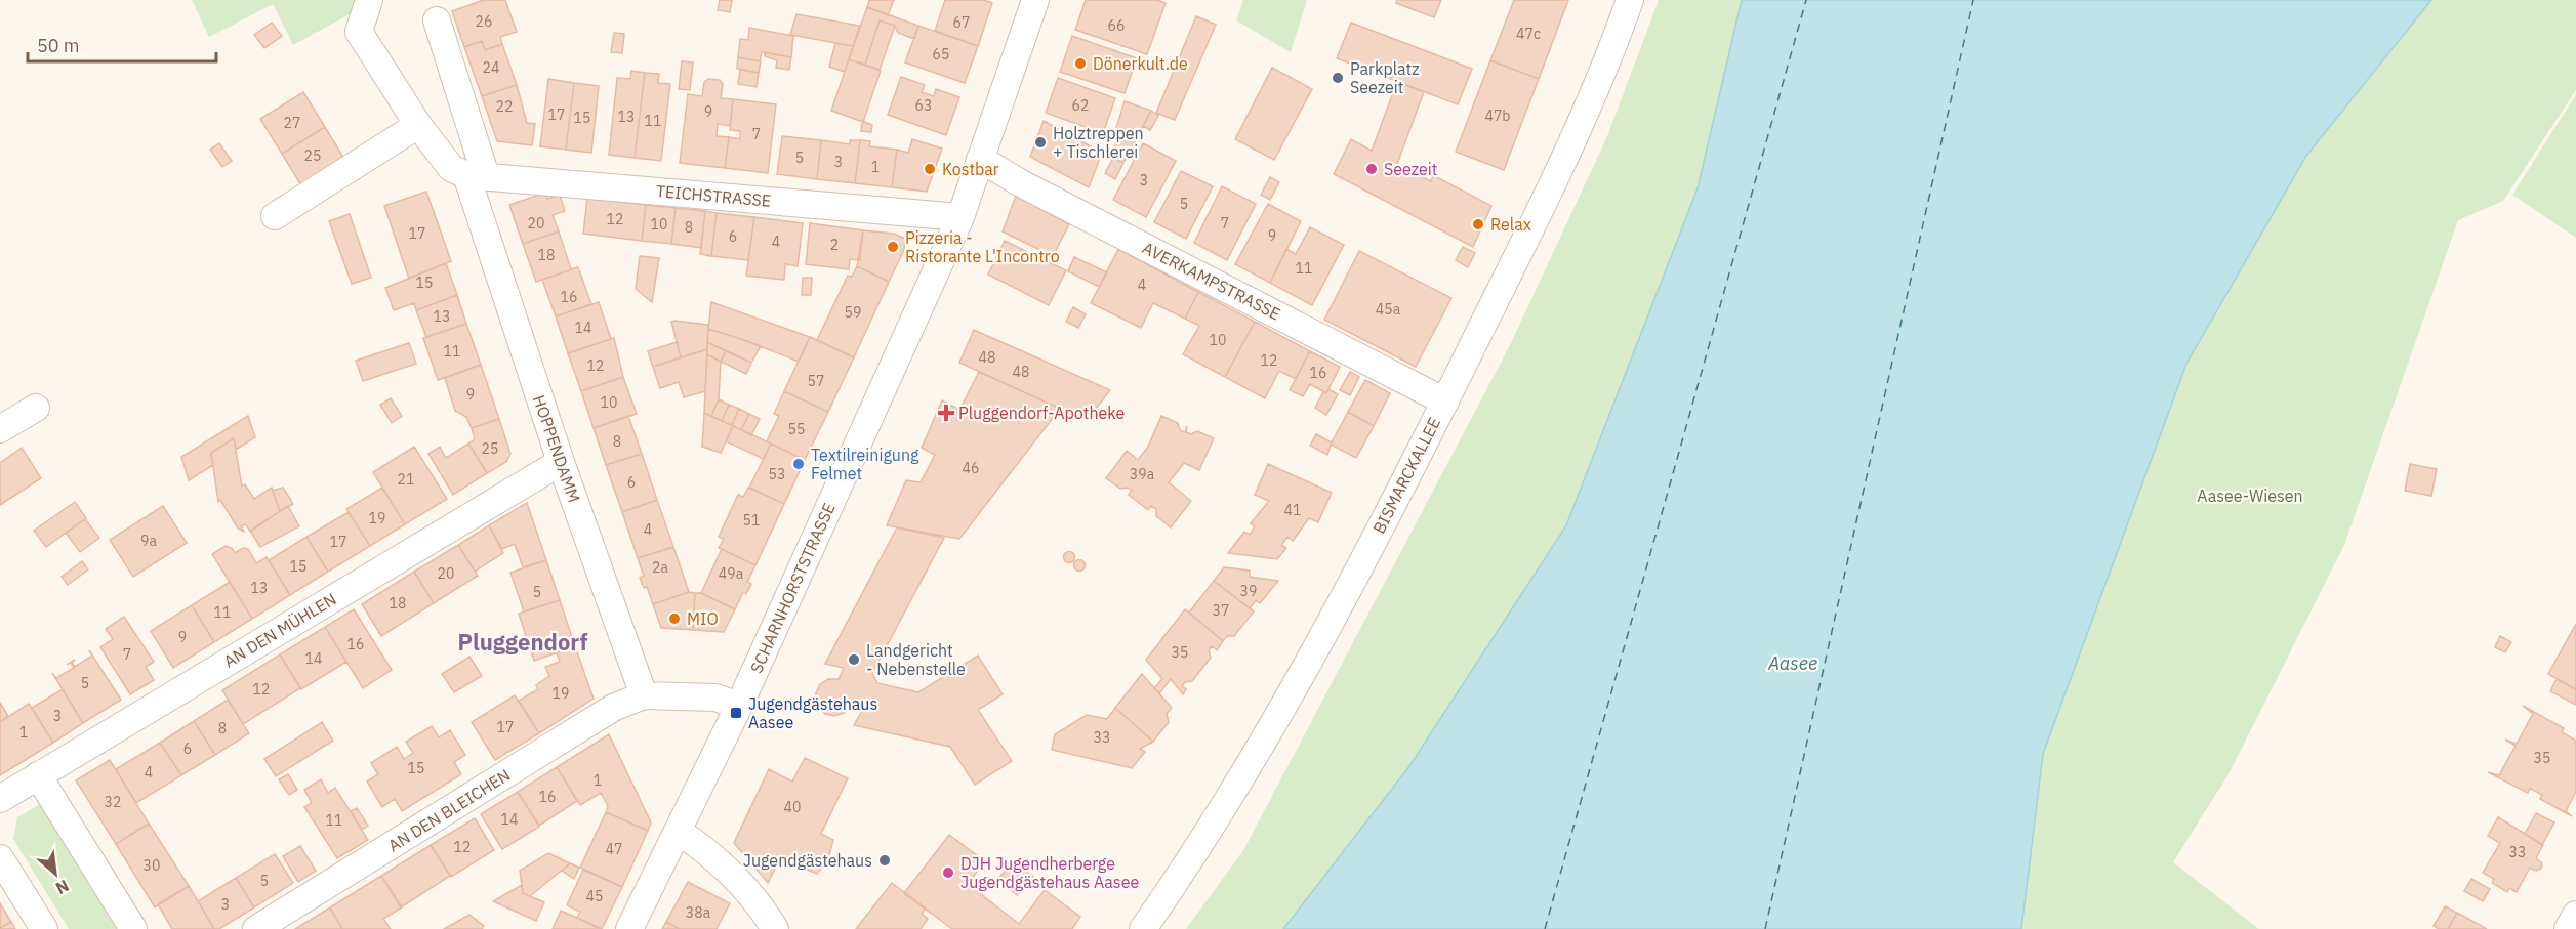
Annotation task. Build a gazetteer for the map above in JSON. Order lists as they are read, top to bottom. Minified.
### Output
{"streets":{"street":["TEICHSTRASSE","AVERKAMPSTRASSE","HOPPENDAMM","BISMARCKALLEE","SCHARNHORSTSTRASSE","AN DEN MÜHLEN","AN DEN BLEICHEN"]},"crossings":[["TEICHSTRASSE","HOPPENDAMM"],["TEICHSTRASSE","SCHARNHORSTSTRASSE"],["AVERKAMPSTRASSE","BISMARCKALLEE"],["AVERKAMPSTRASSE","SCHARNHORSTSTRASSE"],["HOPPENDAMM","AN DEN MÜHLEN"],["HOPPENDAMM","AN DEN BLEICHEN"]],"districts":["Pluggendorf"],"water":["Aasee"],"parks":["Aasee-Wiesen"],"places":{"other":["Dönerkult.de","Parkplatz Seezeit","Holztreppen + Tischlerei","Kostbar","Seezeit","Relax","Pizzeria - Ristorante L'Incontro","Textilreinigung Felmet","MIO","Landgericht - Nebenstelle","Jugendgästehaus","DJH Jugendherberge Jugendgästehaus Aasee"],"health":["Pluggendorf-Apotheke"],"transit":["Jugendgästehaus Aasee"]},"house_numbers":["26","67","66","47c","65","24","63","62","22","9","17","47b","13","15","11","27","7","25","5","3","1","3","5","12","20","7","10","8","17","9","6","4","2","18","11","15","4","16","45a","59","13","14","10","11","48","12","12","48","16","57","9","10","55","8","25","46","53","39a","21","6","41","19","51","4","9a","17","15","2a","20","49a","13","39","5","18","37","11","9","16","35","7","14","5","12","19","3","17","8","1","33","6","35","15","4","1","16","32","40","14","11","12","47","33","30","5","45","3","38a"],"scale_bar":"50 m","north":"bottom right"}
